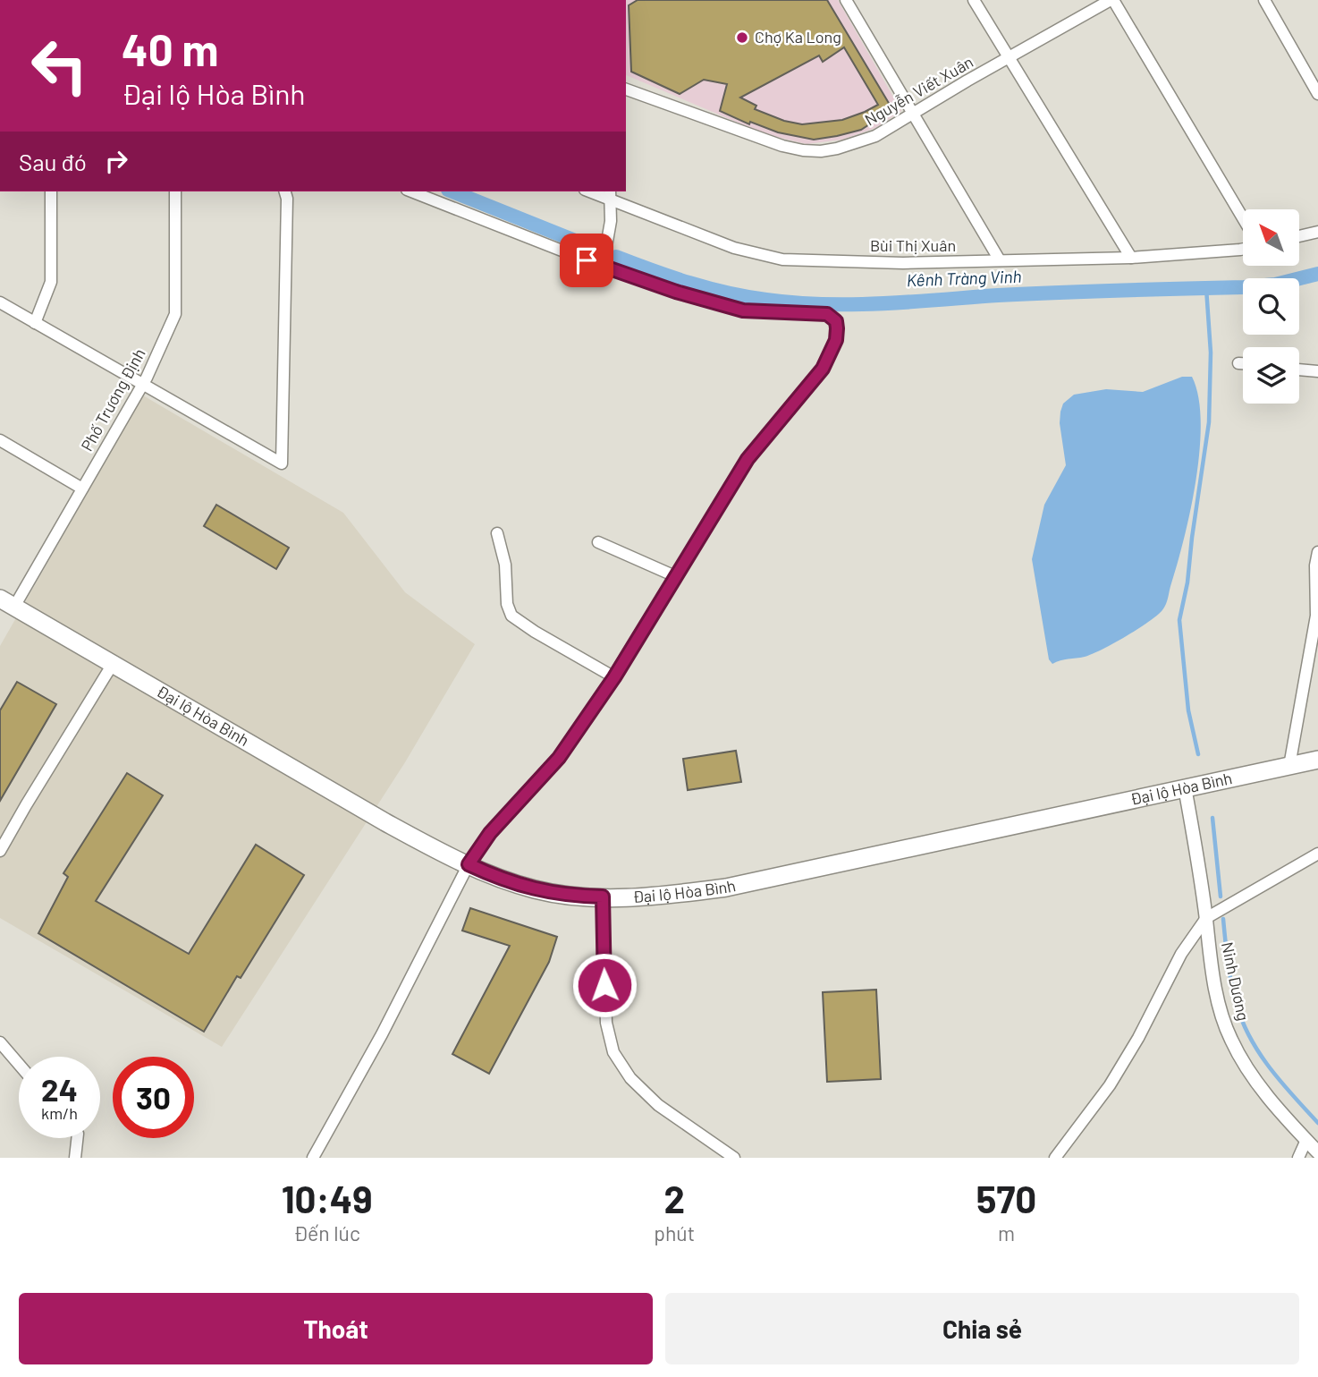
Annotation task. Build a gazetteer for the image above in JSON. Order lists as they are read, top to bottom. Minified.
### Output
{"streets":{"highway":["Đại lộ Hòa Bình"],"street":["Nguyễn Viết Xuân","Bùi Thị Xuân","Phố Trương Định","Ninh Dương"]},"crossings":[["Phố Trương Định","Đại lộ Hòa Bình"],["Đại lộ Hòa Bình","Ninh Dương"]],"water":["Kênh Tràng Vinh"],"places":["Chợ Ka Long"],"north":"top left","page":{"turn":["40 m","Đại lộ Hòa Bình"],"then":"Sau đó","speed":"24 km/h","limit":"30","eta":["10:49","Đến lúc","2","phút","570","m"],"buttons":["Thoát","Chia sẻ"]}}
